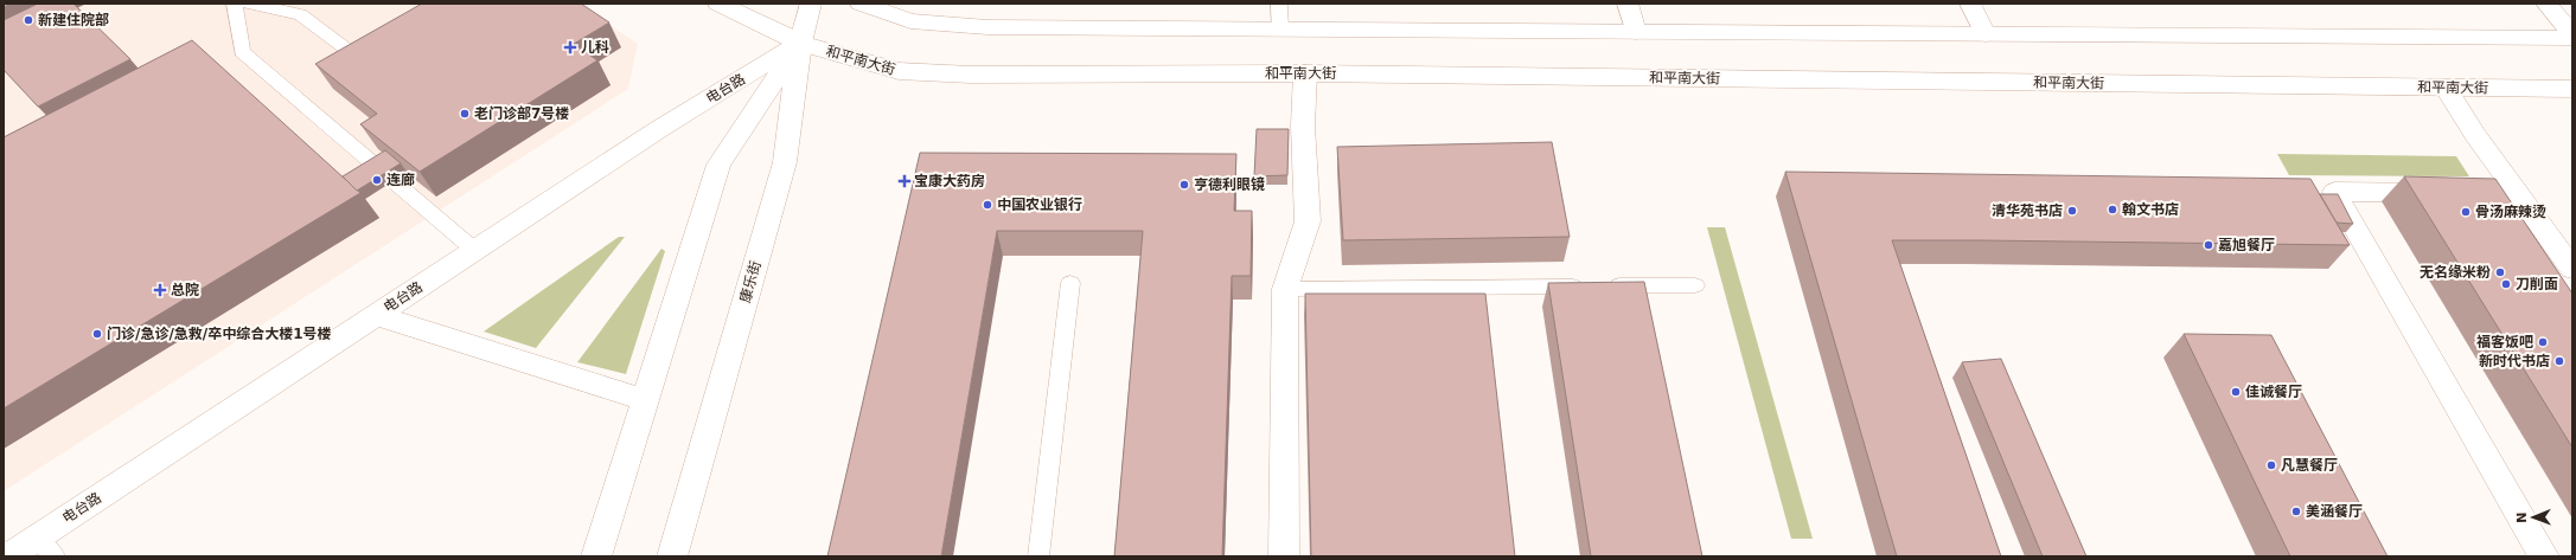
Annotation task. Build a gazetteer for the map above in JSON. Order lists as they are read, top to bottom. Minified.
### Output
{"streets":{"street":["和平南大街","电台路","康乐街"]},"crossings":[["和平南大街","电台路"],["和平南大街","康乐街"],["电台路","康乐街"]],"places":{"other":["新建住院部","老门诊部7号楼","连廊","亨德利眼镜","中国农业银行","翰文书店","清华苑书店","骨汤麻辣烫","嘉旭餐厅","无名缘米粉","刀削面","门诊/急诊/急救/卒中综合大楼1号楼","福客饭吧","新时代书店","佳诚餐厅","凡慧餐厅","美涵餐厅"],"health":["儿科","宝康大药房","总院"]},"north":"left"}
